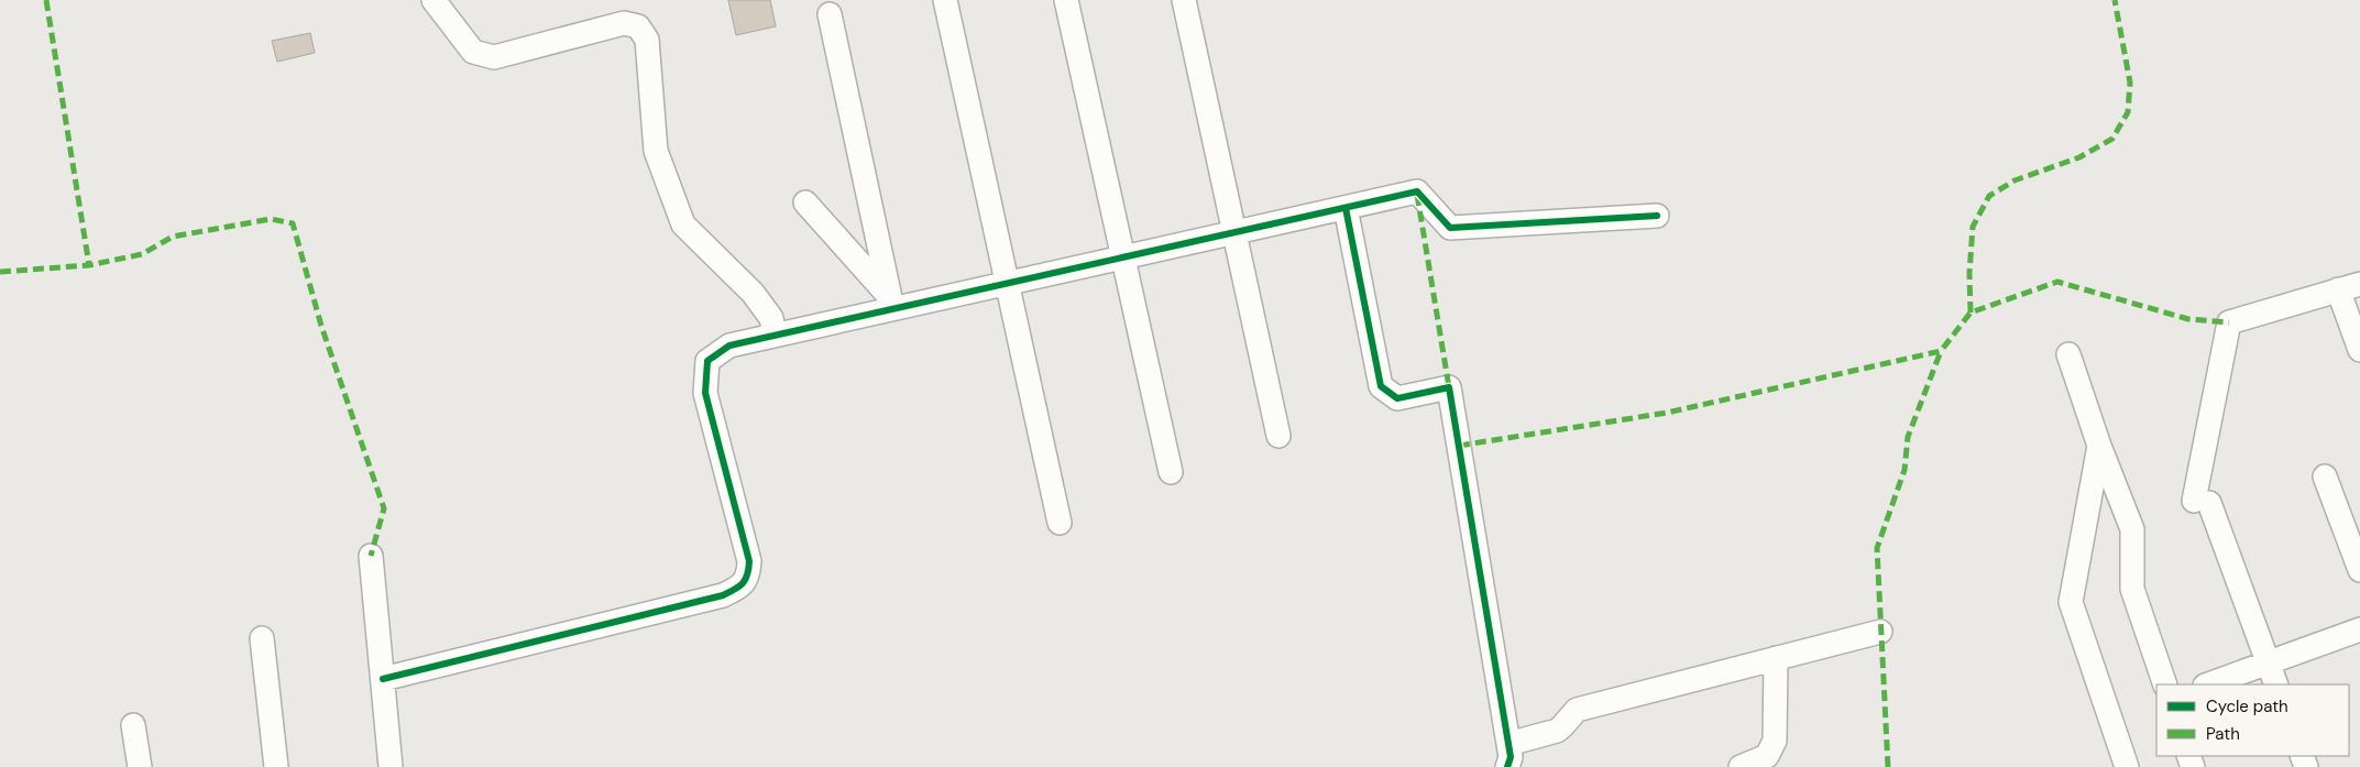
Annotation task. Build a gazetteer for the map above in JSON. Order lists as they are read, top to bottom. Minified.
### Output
{"legend":["Cycle path","Path"]}
